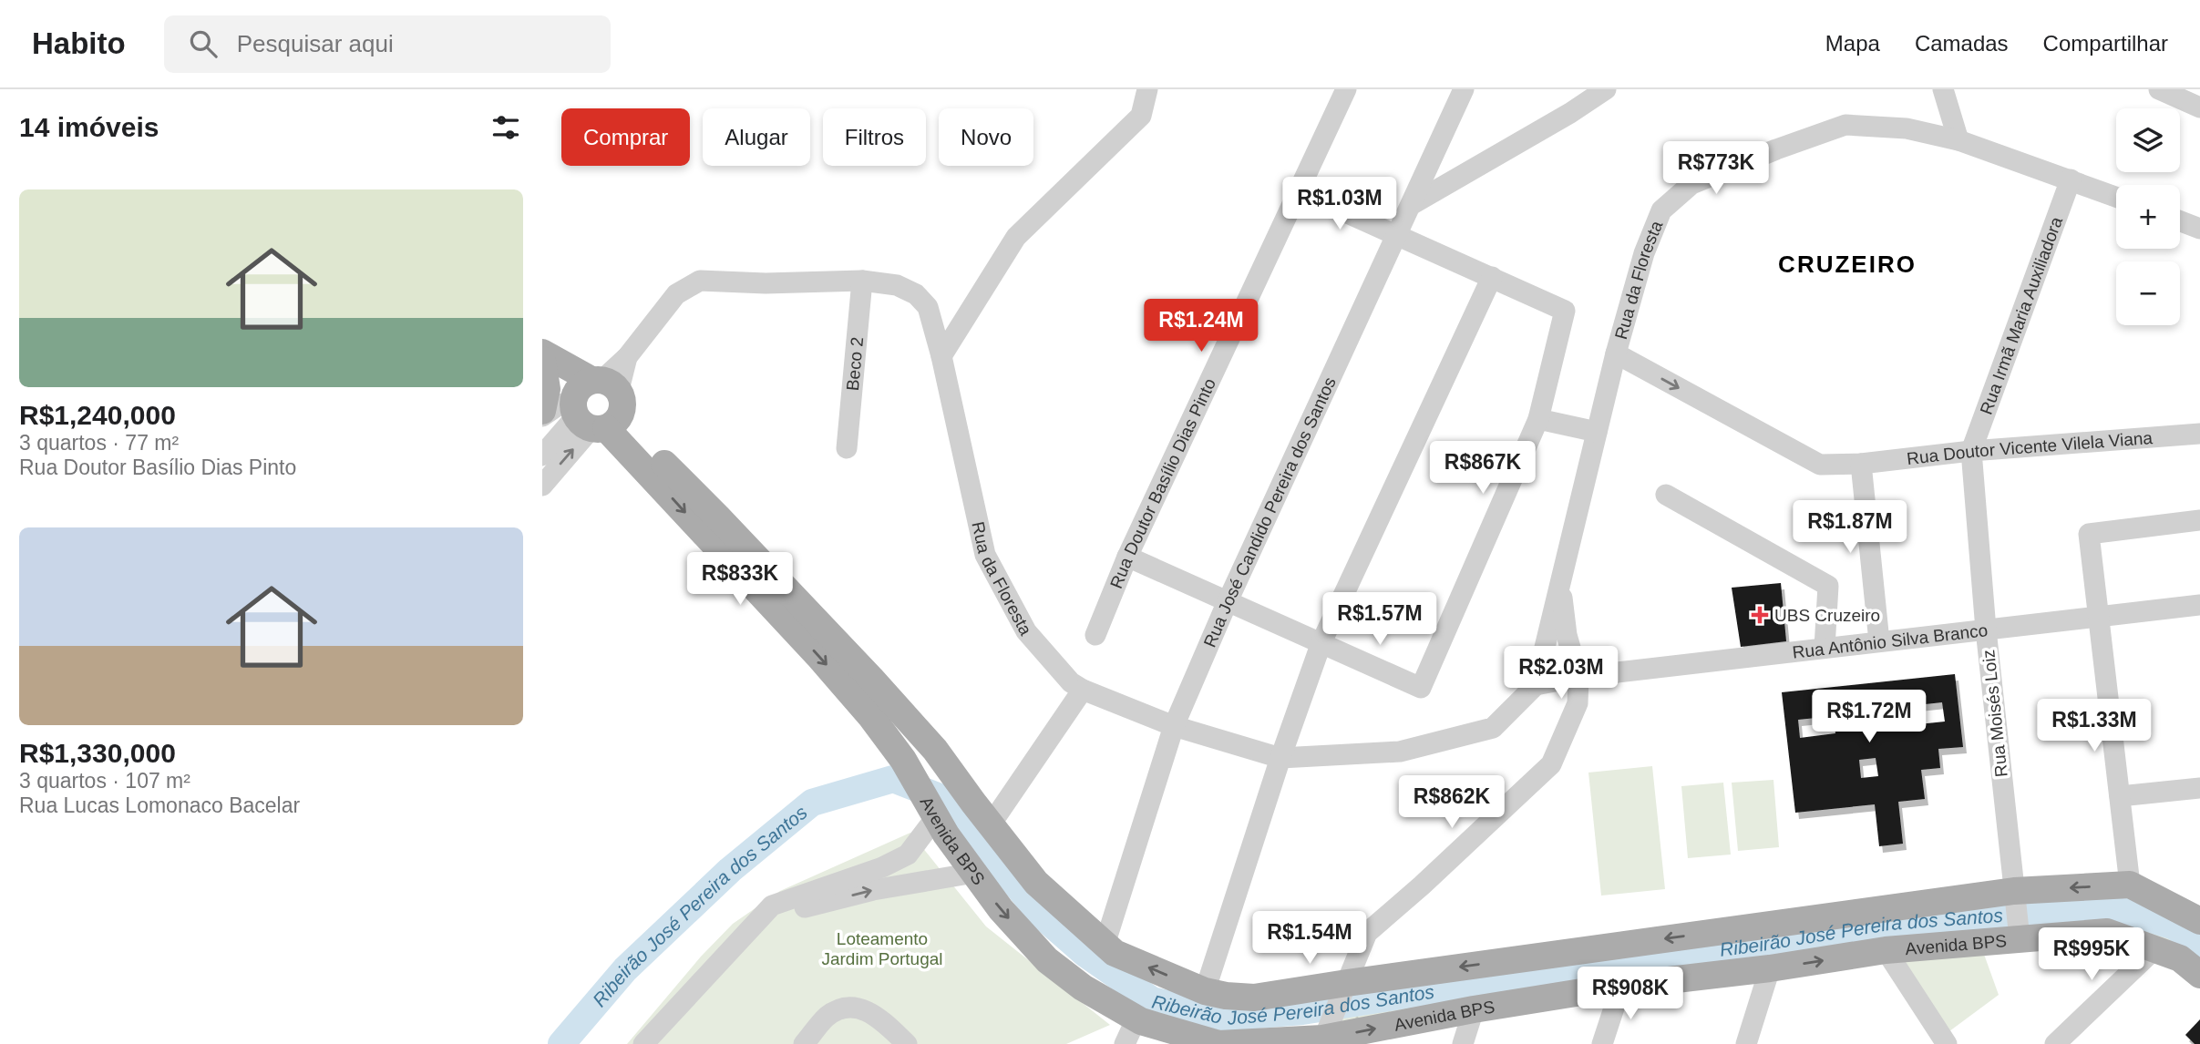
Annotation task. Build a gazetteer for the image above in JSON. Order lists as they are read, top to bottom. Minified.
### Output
{"streets":{"main road":["Avenida BPS"],"street":["Rua da Floresta","Rua Irmã Maria Auxiliadora","Beco 2","Rua Doutor Vicente Vilela Viana","Rua Doutor Basílio Dias Pinto","Rua José Candido Pereira dos Santos","Rua Antônio Silva Branco","Rua Moisés Loiz"]},"crossings":[["Rua da Floresta","Rua Irmã Maria Auxiliadora"],["Rua da Floresta","Beco 2"],["Rua da Floresta","Rua Doutor Vicente Vilela Viana"],["Rua da Floresta","Rua José Candido Pereira dos Santos"],["Rua da Floresta","Avenida BPS"],["Rua Irmã Maria Auxiliadora","Rua Doutor Vicente Vilela Viana"],["Rua Irmã Maria Auxiliadora","Rua Moisés Loiz"],["Rua Doutor Vicente Vilela Viana","Rua Moisés Loiz"],["Rua José Candido Pereira dos Santos","Avenida BPS"],["Rua Antônio Silva Branco","Rua Moisés Loiz"],["Rua Moisés Loiz","Avenida BPS"]],"one_way":["Rua Doutor Vicente Vilela Viana"],"districts":["CRUZEIRO"],"water":["Ribeirão José Pereira dos Santos"],"parks":["Loteamento Jardim Portugal"],"places":{"health":["UBS Cruzeiro"]},"page":{"header":"Habito","search":"Pesquisar aqui","nav":["Mapa","Camadas","Compartilhar"],"heading":"14 imóveis","map_buttons":["+","−"],"chip":["Comprar","Alugar","Filtros","Novo"],"price":["R$773K","R$1.03M","R$1.24M","R$867K","R$1.87M","R$833K","R$1.57M","R$2.03M","R$1.72M","R$1.33M","R$862K","R$1.54M","R$995K","R$908K"],"list":[{"name":"R$1,240,000","note":"3 quartos · 77 m² · Rua Doutor Basílio Dias Pinto"},{"name":"R$1,330,000","note":"3 quartos · 107 m² · Rua Lucas Lomonaco Bacelar"}]}}
